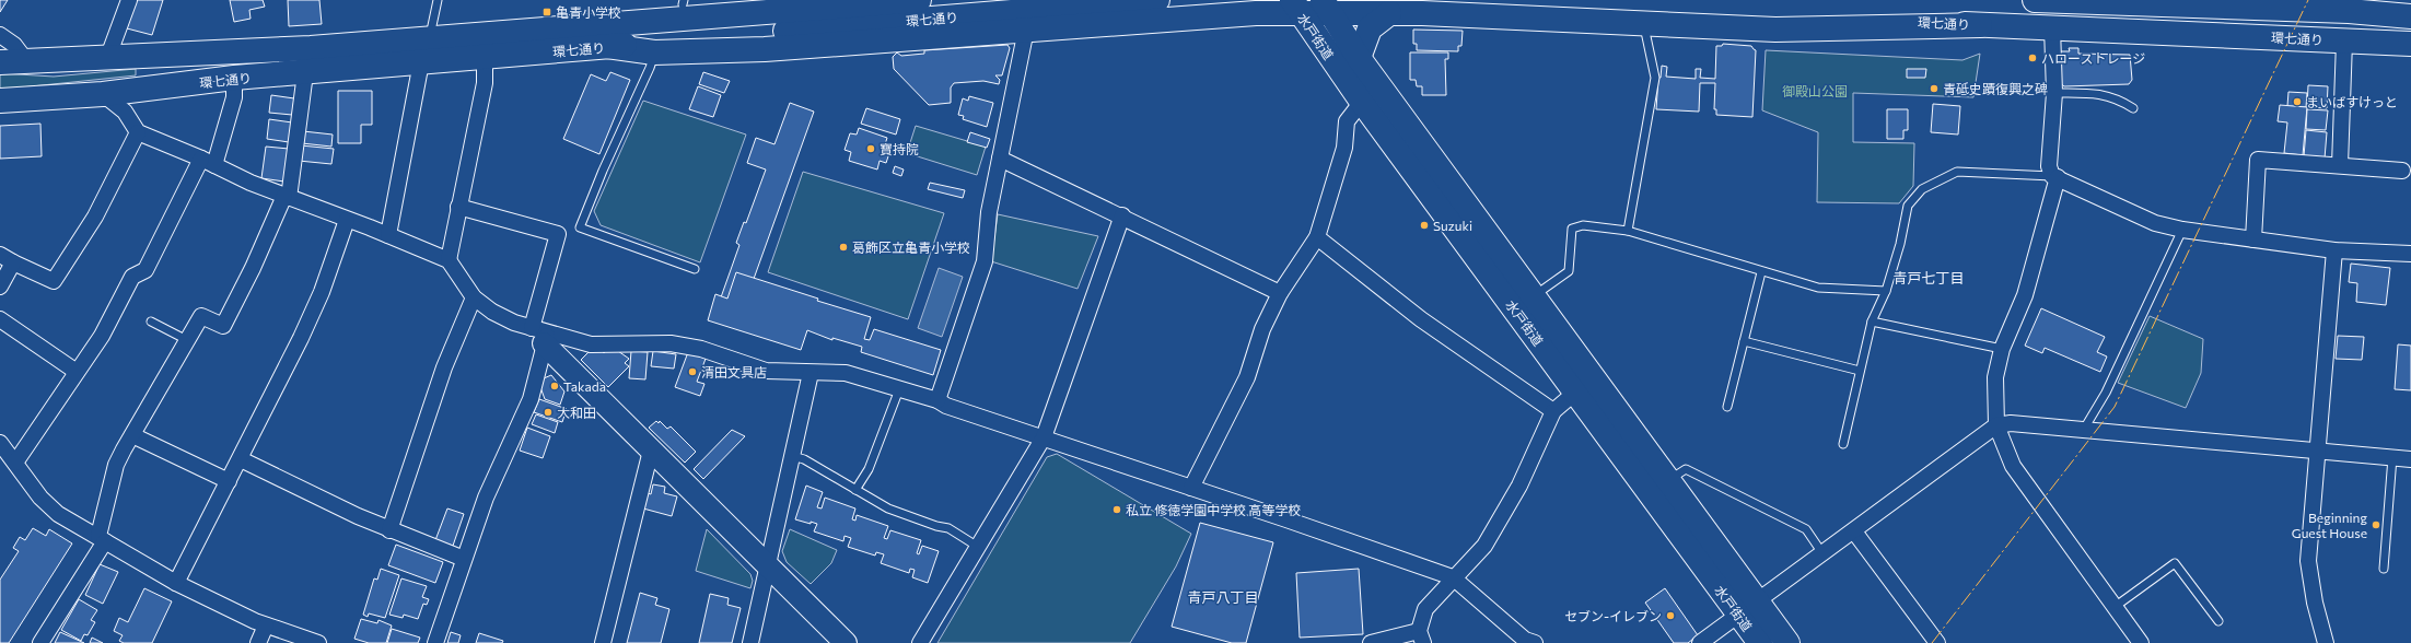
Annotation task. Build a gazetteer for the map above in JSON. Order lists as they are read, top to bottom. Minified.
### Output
{"streets":{"main road":["環七通り","水戸街道"]},"districts":["青戸七丁目","青戸八丁目"],"parks":["御殿山公園"],"places":{"transit":["亀青小学校"],"other":["ハローストレージ","青砥史蹟復興之碑","まいばすけっと","寶持院","Suzuki","葛飾区立亀青小学校","清田文具店","Takada","大和田","私立 修徳学園中学校 高等学校","Beginning Guest House","セブン-イレブン"]}}
